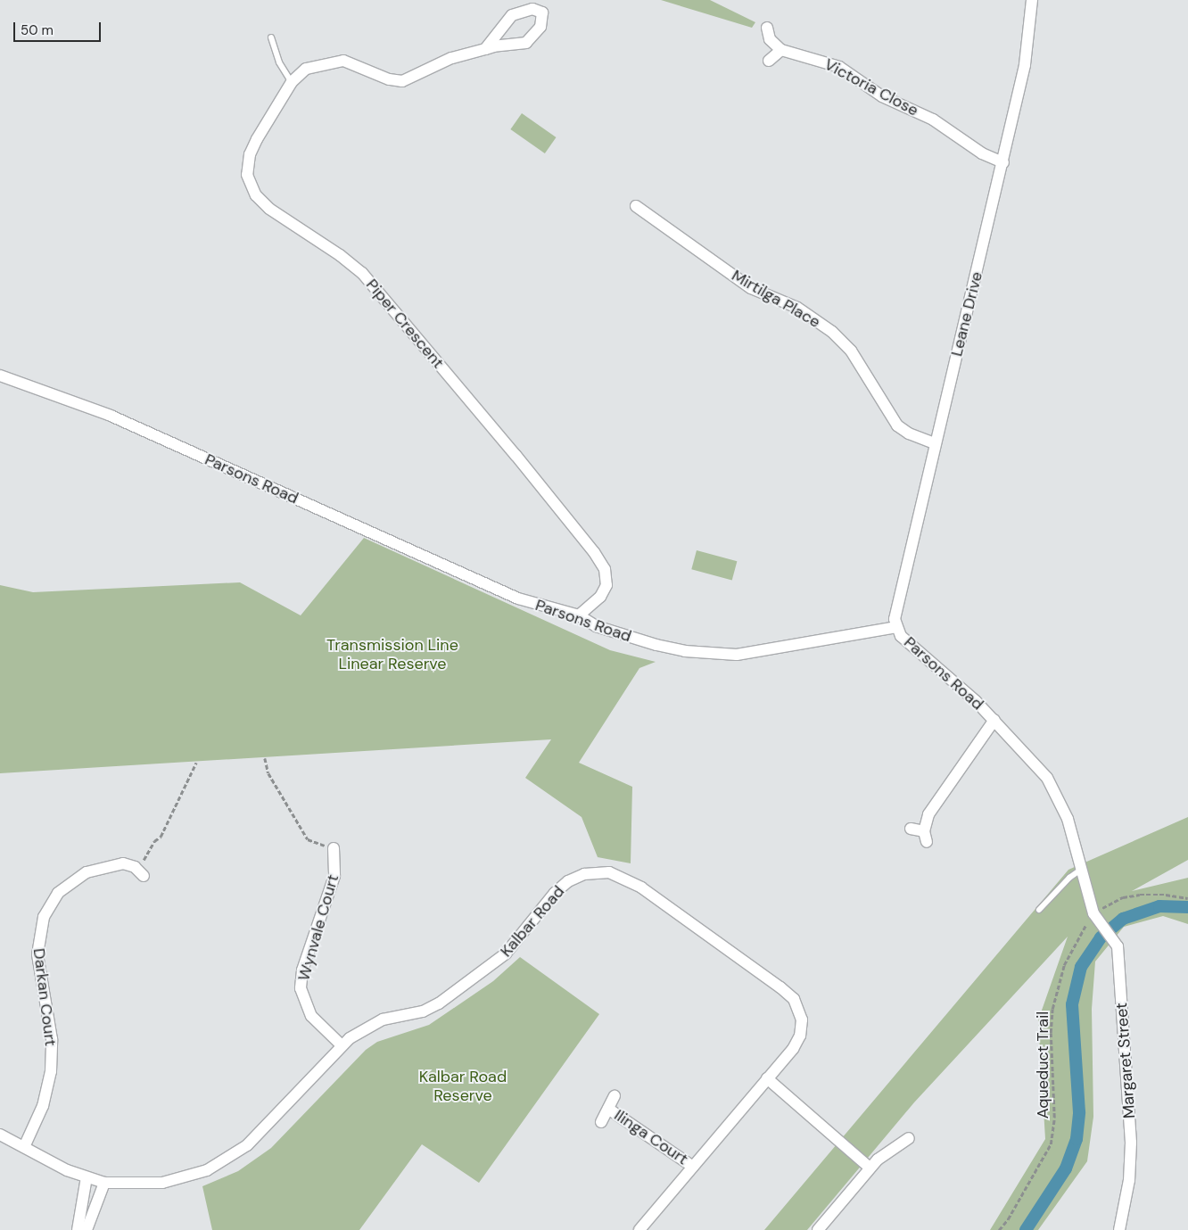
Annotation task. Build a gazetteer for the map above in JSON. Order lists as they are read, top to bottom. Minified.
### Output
{"streets":{"street":["Victoria Close","Mirtilga Place","Leane Drive","Piper Crescent","Parsons Road","Kalbar Road","Wynvale Court","Darkan Court","Margaret Street","Ilinga Court"],"path":["Aqueduct Trail"]},"crossings":[["Victoria Close","Leane Drive"],["Mirtilga Place","Leane Drive"],["Leane Drive","Parsons Road"],["Piper Crescent","Parsons Road"],["Parsons Road","Margaret Street"],["Kalbar Road","Wynvale Court"],["Kalbar Road","Darkan Court"],["Kalbar Road","Ilinga Court"],["Margaret Street","Aqueduct Trail"]],"parks":["Transmission Line Linear Reserve","Kalbar Road Reserve"],"scale_bar":"50 m"}
